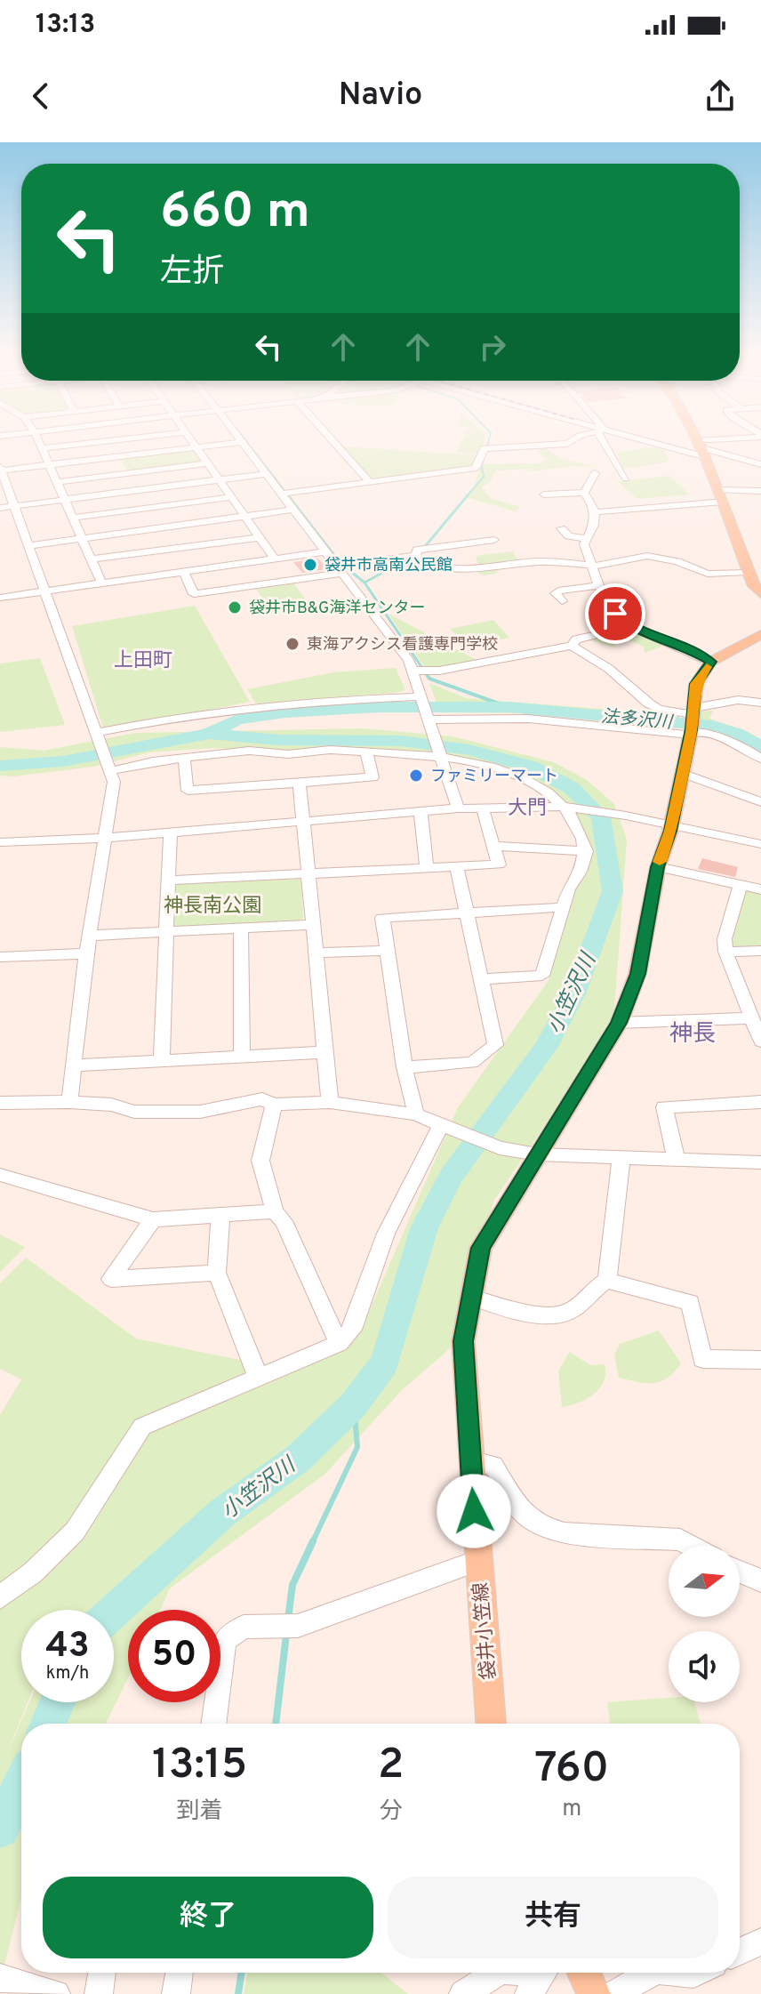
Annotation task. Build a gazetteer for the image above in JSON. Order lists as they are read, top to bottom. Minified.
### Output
{"streets":{"main road":["袋井小笠線"]},"districts":["上田町","大門","神長"],"water":["法多沢川","小笠沢川"],"parks":["神長南公園"],"places":["袋井市高南公民館","袋井市B&G海洋センター","東海アクシス看護専門学校","ファミリーマート"],"north":"right","page":{"status":"13:13","header":"Navio","turn":["660 m","左折"],"speed":"43 km/h","limit":"50","eta":["13:15","到着","2","分","760","m"],"buttons":["終了","共有"]}}
